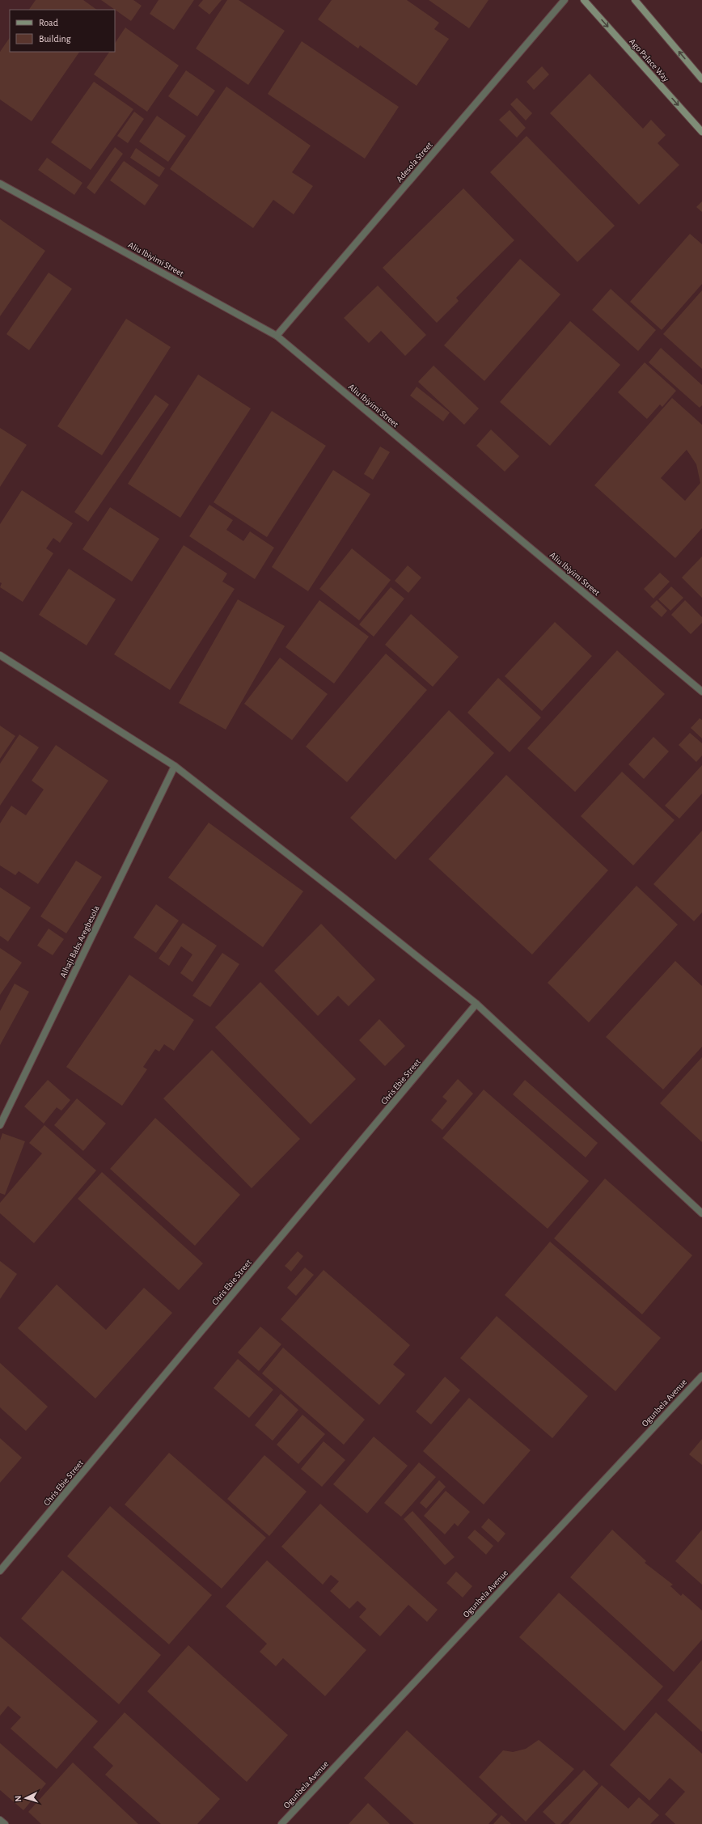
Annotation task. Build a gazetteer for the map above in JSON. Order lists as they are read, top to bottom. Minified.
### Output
{"streets":{"main road":["Ago Palace Way"],"street":["Adesola Street","Aliu Ibiyimi Street","Alhaji Babs Aregbesola","Chris Ebie Street","Ogunbela Avenue"]},"crossings":[["Adesola Street","Aliu Ibiyimi Street"]],"legend":["Road","Building"],"north":"left"}
